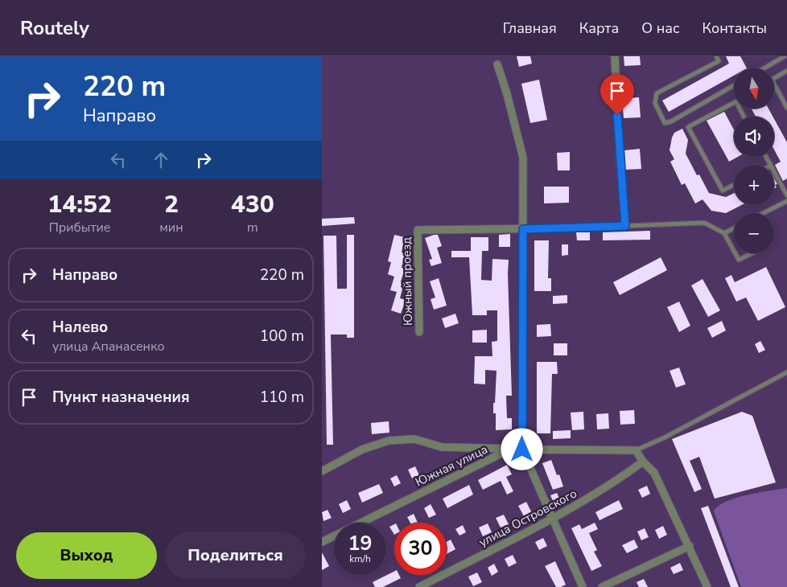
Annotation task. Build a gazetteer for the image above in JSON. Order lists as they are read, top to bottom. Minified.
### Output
{"streets":{"street":["Южный проезд","Южная улица","улица Островского"]},"north":"bottom","page":{"header":"Routely","nav":["Главная","Карта","О нас","Контакты"],"turn":["220 m","Направо"],"map_buttons":["+","−"],"eta":["14:52","Прибытие","2","мин","430","m"],"list":[{"name":"Направо","value":"220 m"},{"name":"Налево","note":"улица Апанасенко","value":"100 m"},{"name":"Пункт назначения","value":"110 m"}],"speed":"19 km/h","limit":"30","buttons":["Выход","Поделиться"]}}
